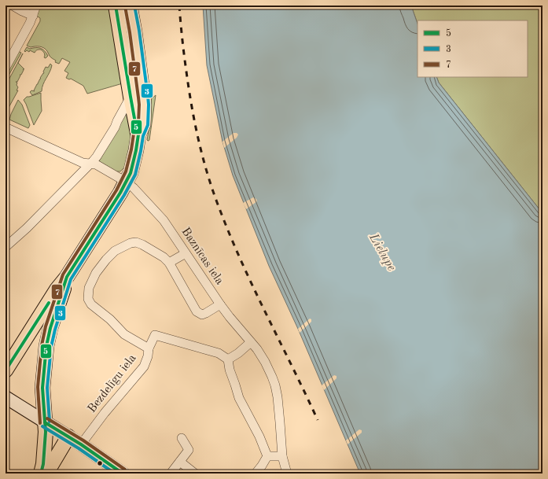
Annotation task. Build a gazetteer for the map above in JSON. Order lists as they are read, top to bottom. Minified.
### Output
{"streets":{"street":["Baznīcas iela","Bezdelīgu iela"]},"water":["Lielupe"],"lines":["transit line 5","transit line 3","transit line 7"],"legend":["5","3","7"]}
